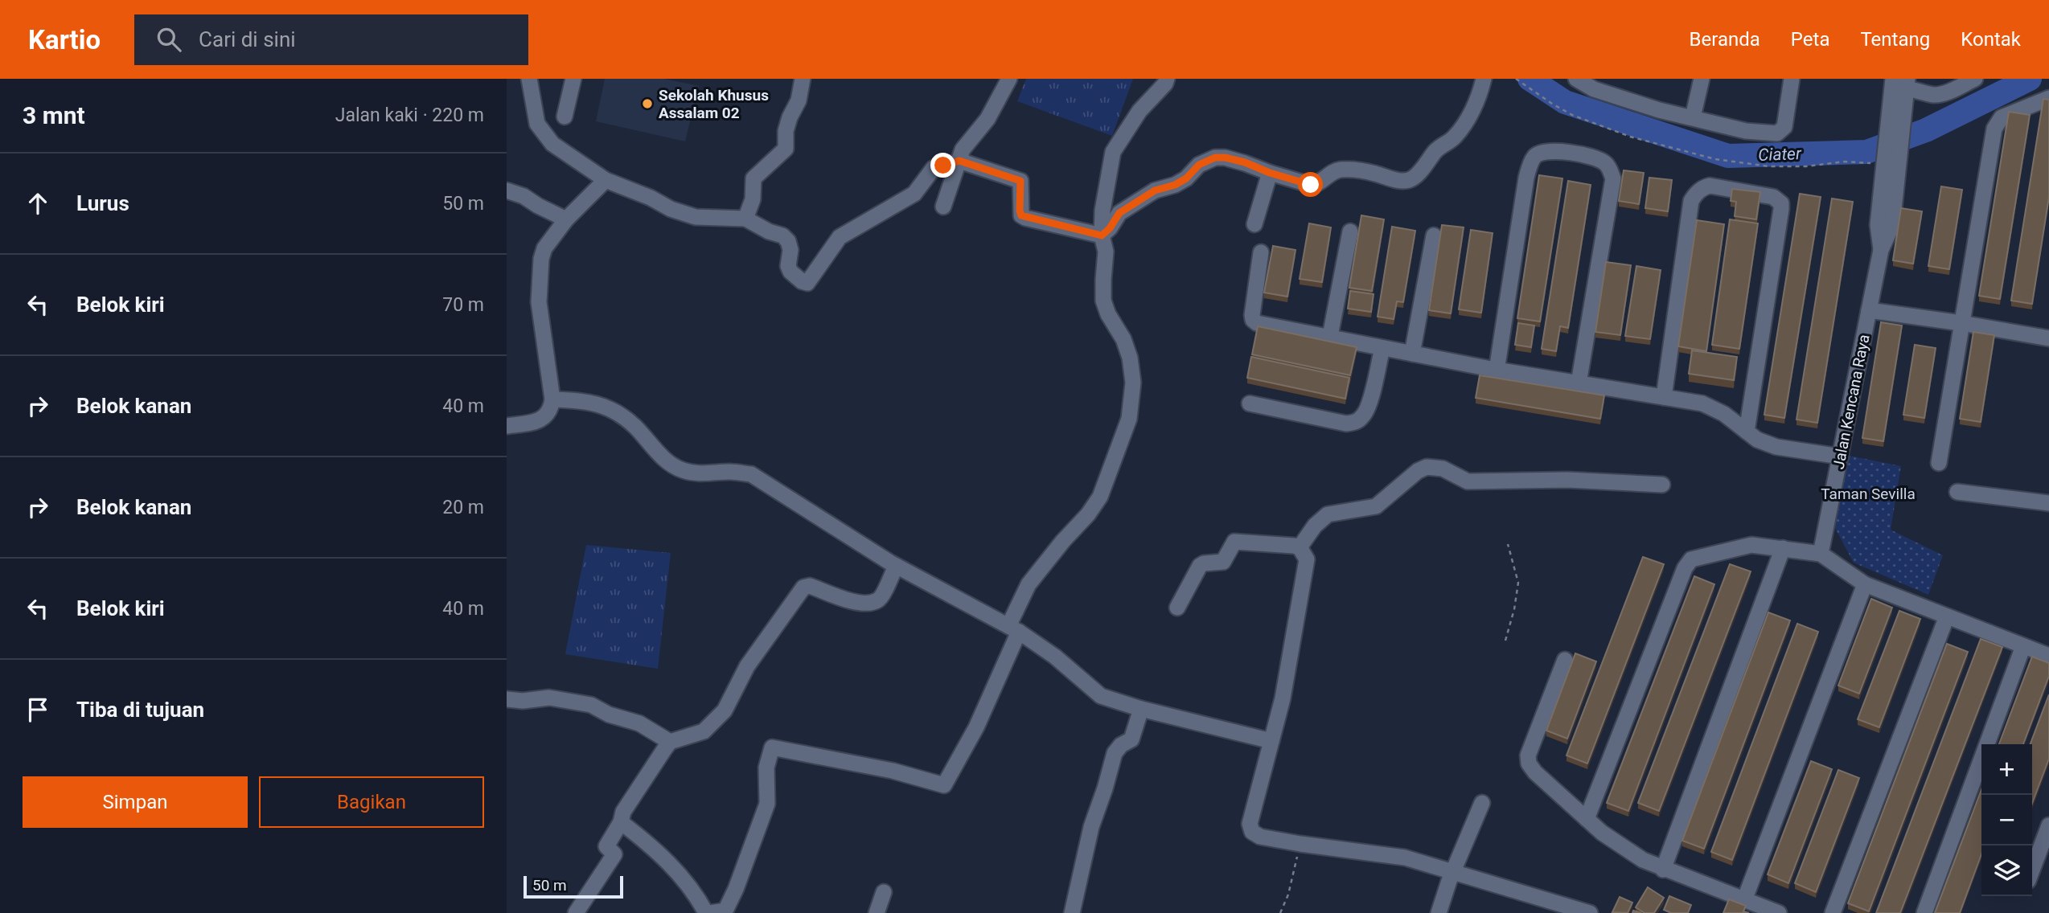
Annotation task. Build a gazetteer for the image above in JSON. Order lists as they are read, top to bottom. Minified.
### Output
{"streets":{"street":["Jalan Kencana Raya"]},"water":["Ciater"],"parks":["Taman Sevilla"],"places":["Sekolah Khusus Assalam 02"],"scale_bar":"50 m","page":{"header":"Kartio","search":"Cari di sini","nav":["Beranda","Peta","Tentang","Kontak"],"heading":["3 mnt","Jalan kaki · 220 m"],"list":[["Lurus","50 m"],["Belok kiri","70 m"],["Belok kanan","40 m"],["Belok kanan","20 m"],["Belok kiri","40 m"],"Tiba di tujuan"],"map_buttons":["+","−"],"buttons":["Simpan","Bagikan"],"scale":"50 m"}}
